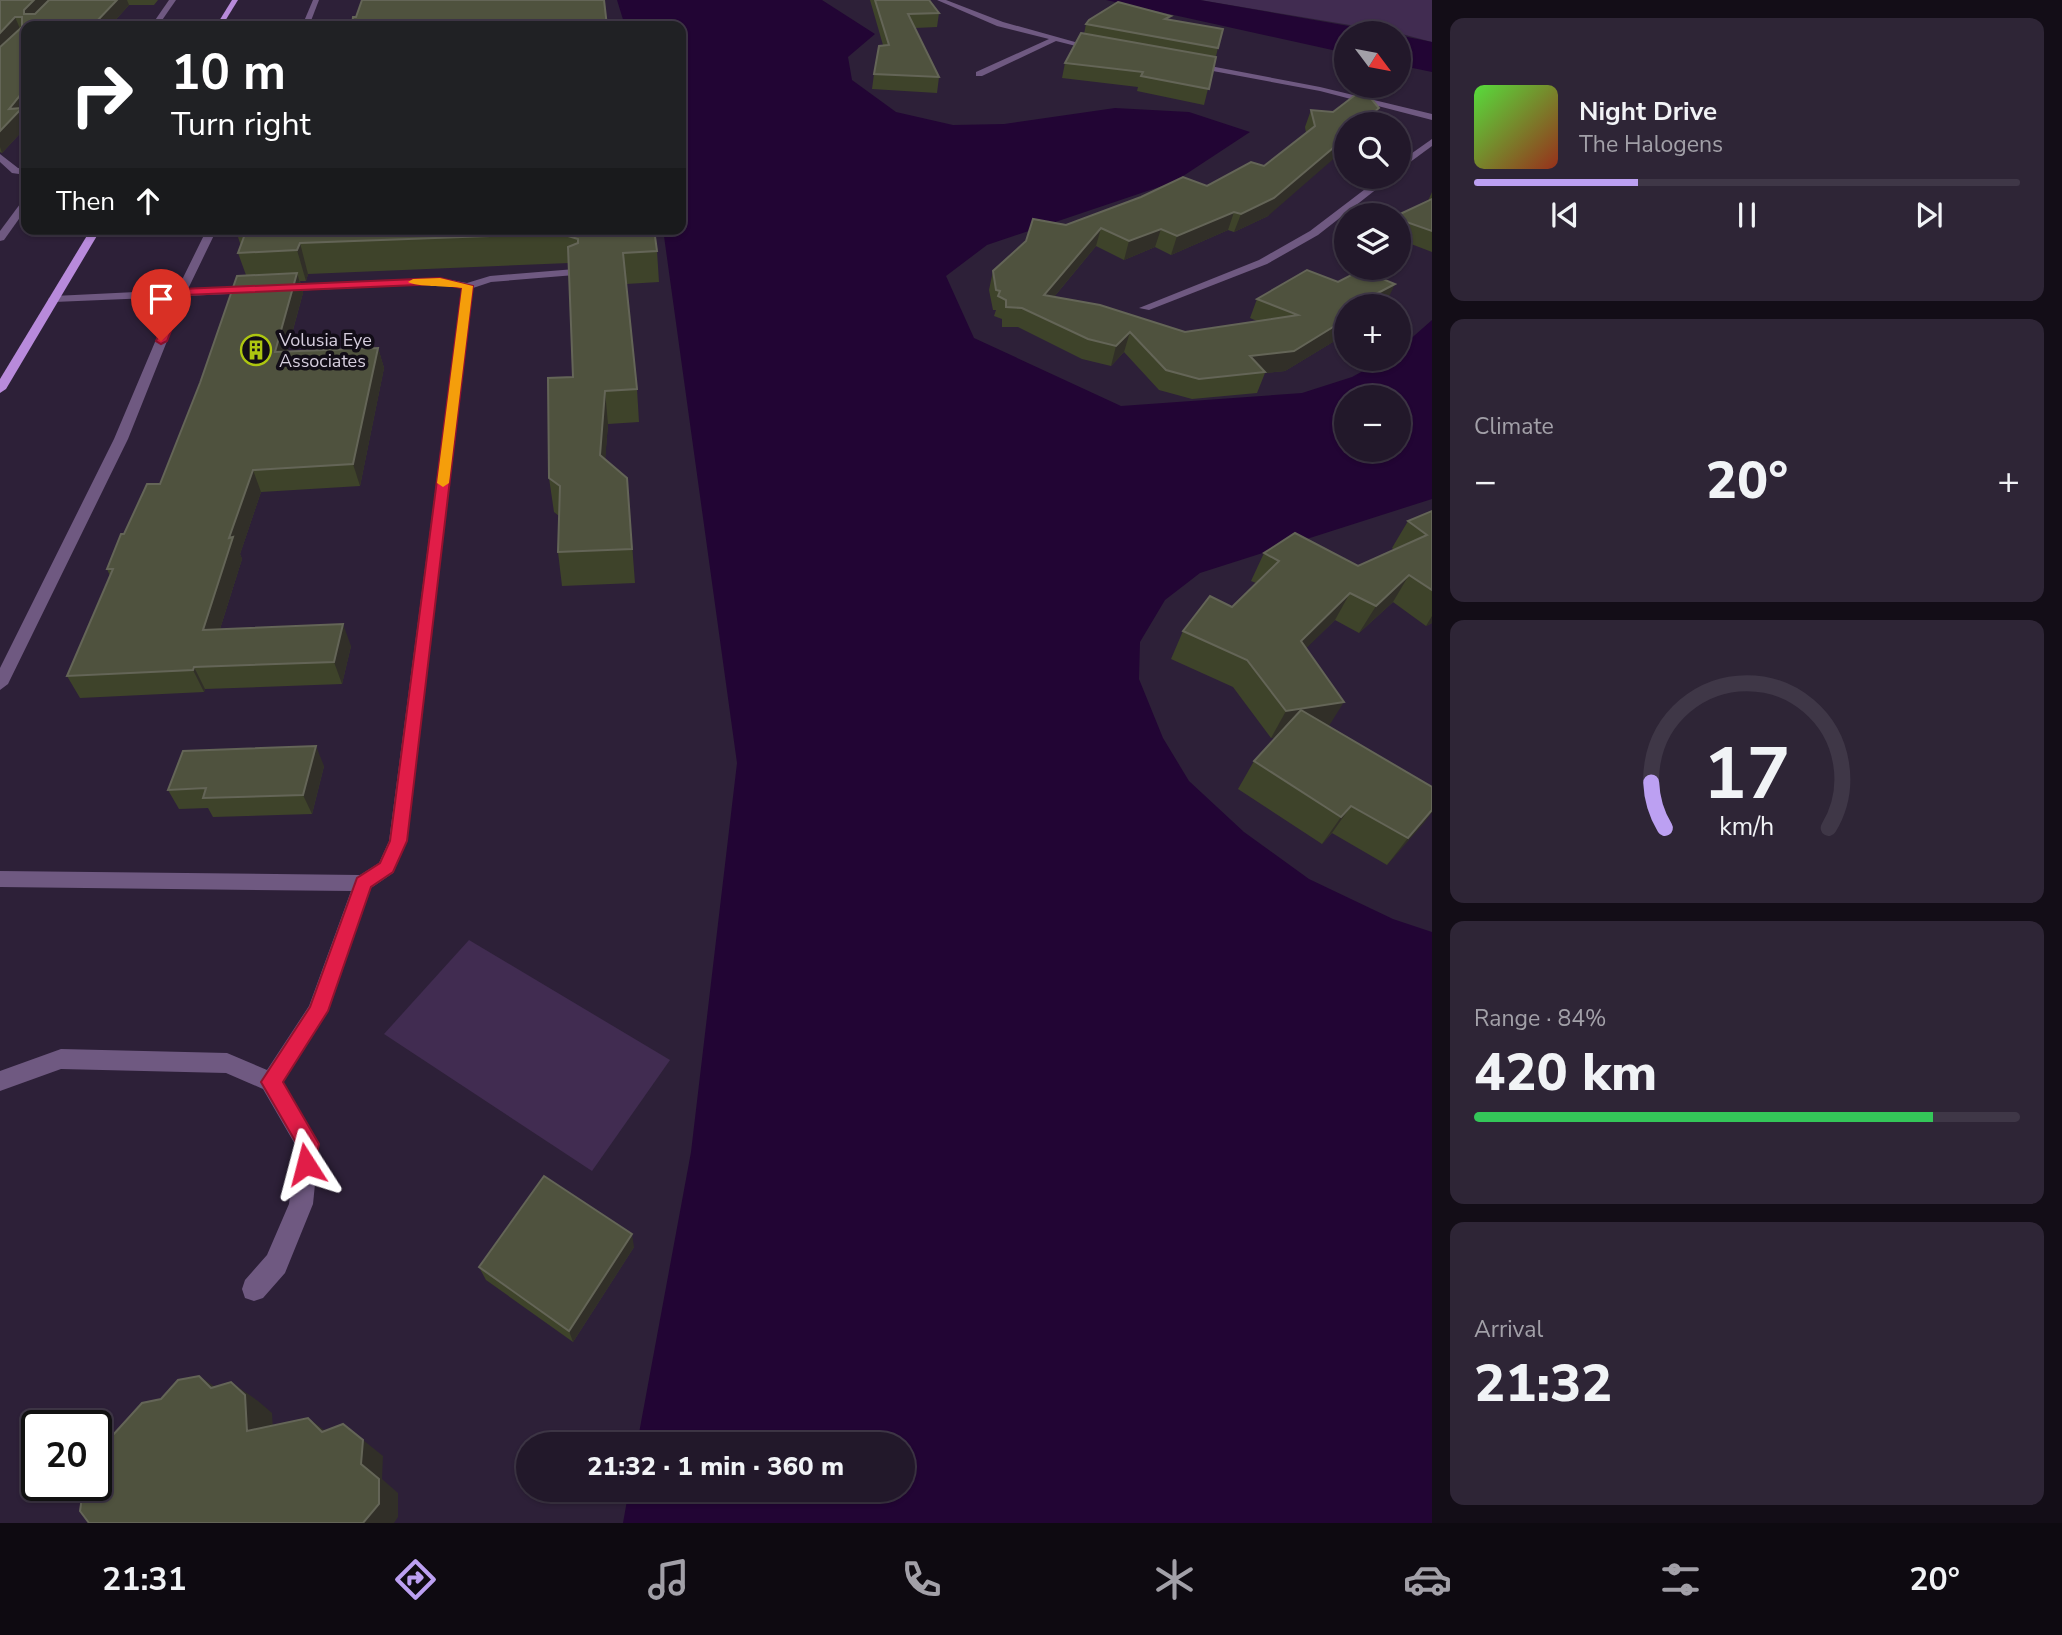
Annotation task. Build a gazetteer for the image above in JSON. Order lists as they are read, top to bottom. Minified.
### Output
{"places":{"building":["Volusia Eye Associates"]},"north":"bottom right","page":{"map_buttons":["+","−"],"turn":["10 m","Turn right"],"song":["Night Drive","The Halogens"],"then":"Then","tile":["Climate",["Range · 84%","420 km"],["Arrival","21:32"]],"heat":["−","20°","+"],"limit":"20","trip":"21:32 · 1 min · 360 m","tabs":["21:31","20°"],"gauge":["17","km/h"]}}
